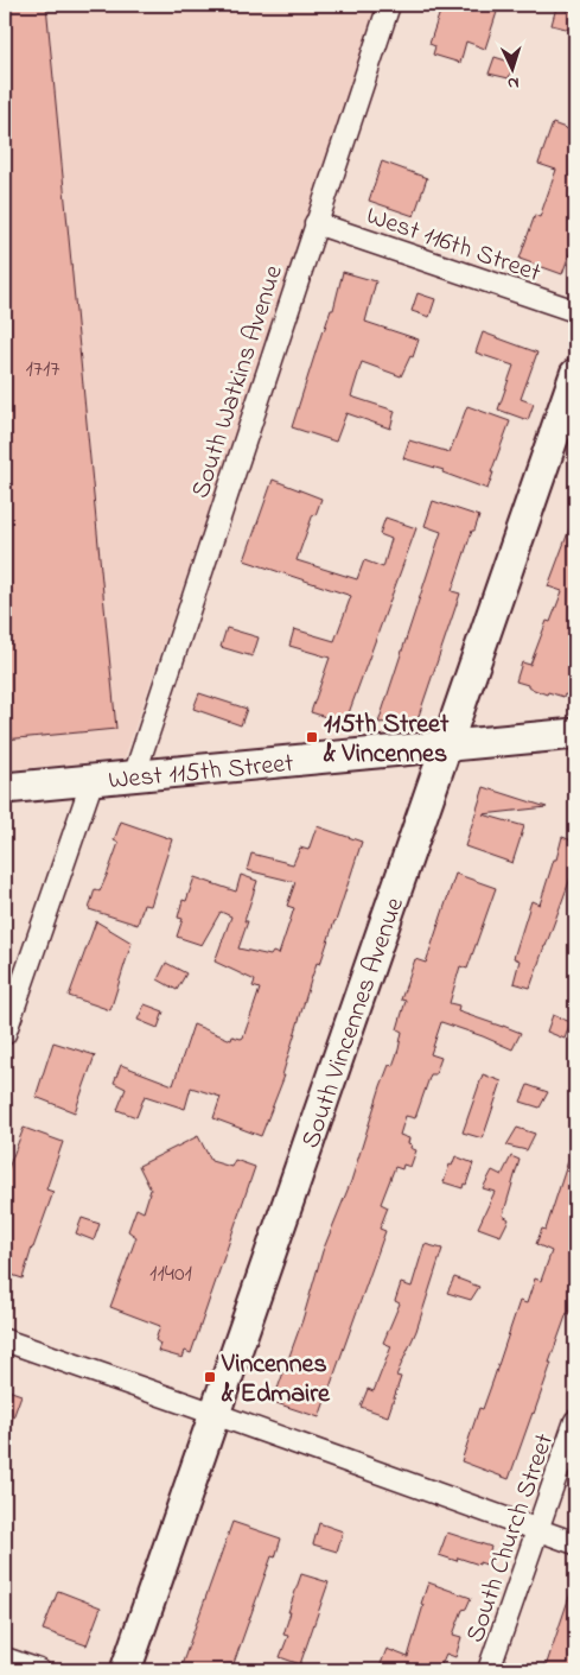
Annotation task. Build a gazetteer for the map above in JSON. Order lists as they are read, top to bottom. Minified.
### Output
{"streets":{"main road":["West 115th Street","South Vincennes Avenue"],"street":["West 116th Street","South Watkins Avenue","South Church Street"]},"crossings":[["West 116th Street","South Watkins Avenue"],["South Watkins Avenue","West 115th Street"],["West 115th Street","South Vincennes Avenue"]],"places":{"transit":["115th Street & Vincennes","Vincennes & Edmaire"]},"house_numbers":["1717","11401"],"north":"bottom"}
